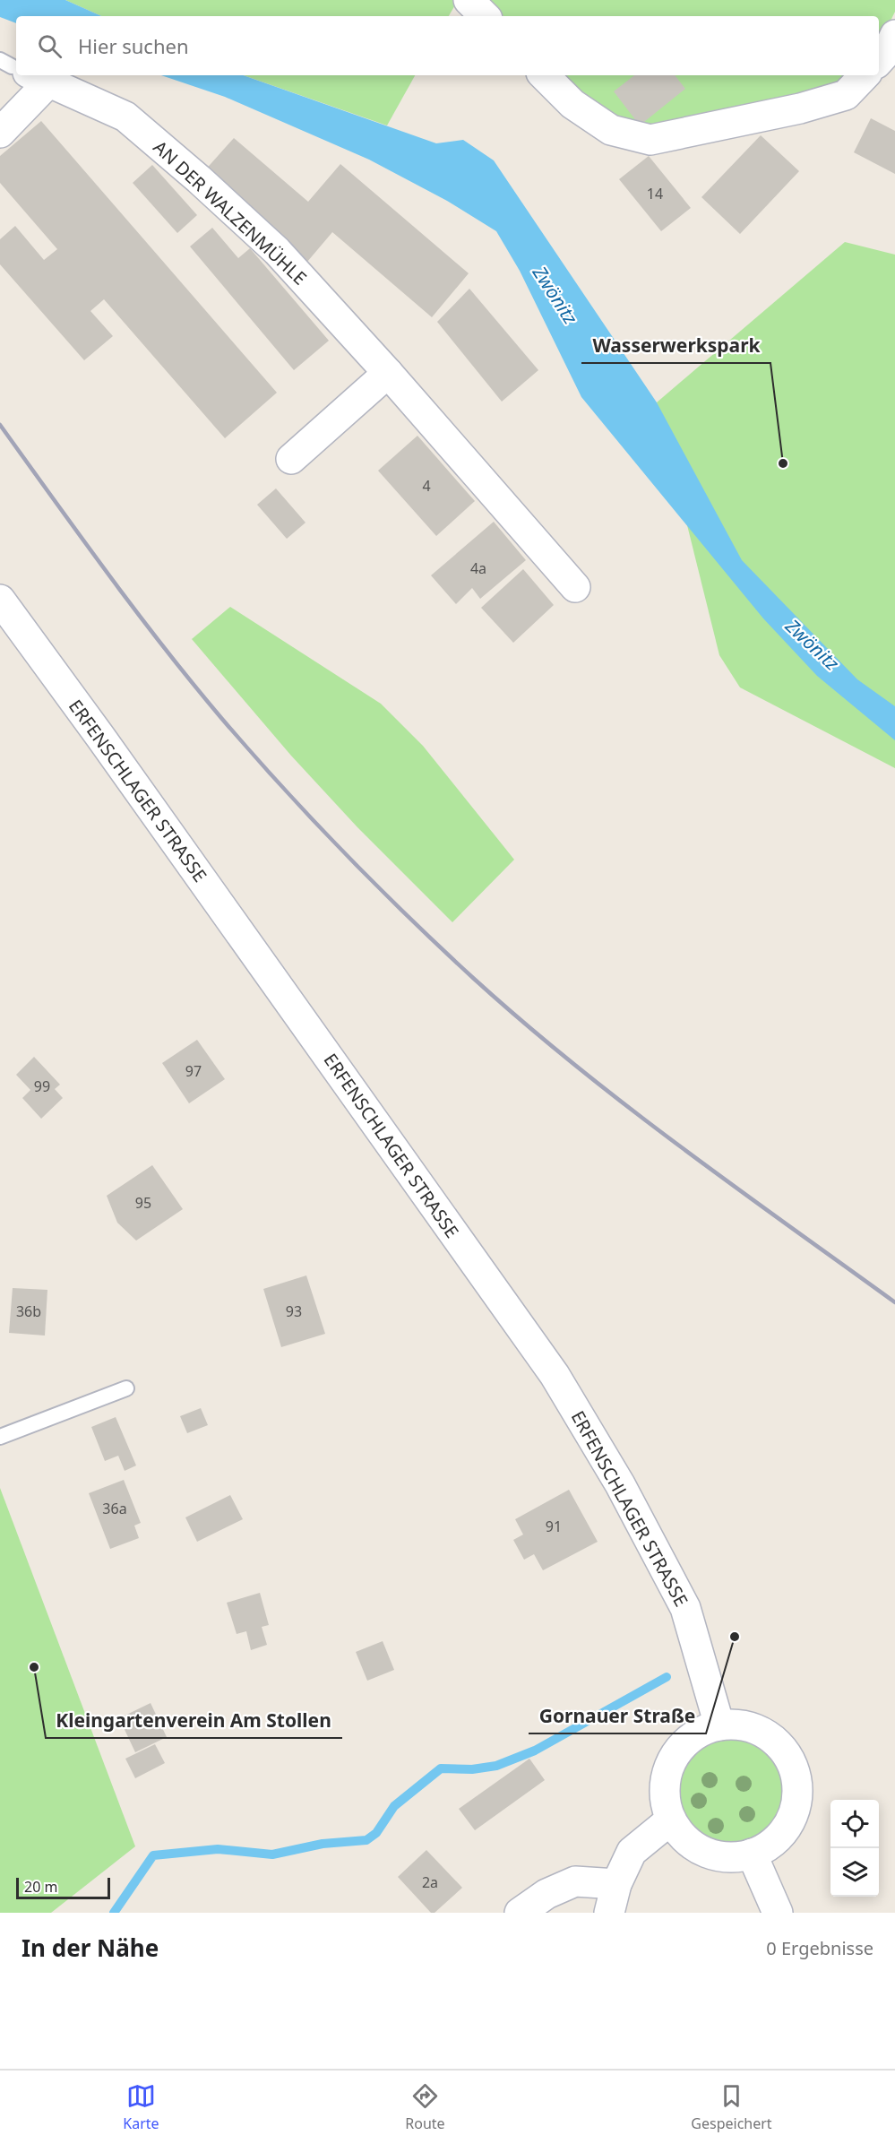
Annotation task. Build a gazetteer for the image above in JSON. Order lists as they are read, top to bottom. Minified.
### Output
{"streets":{"main road":["AN DER WALZENMÜHLE","ERFENSCHLAGER STRASSE"]},"water":["Zwönitz"],"places":["Wasserwerkspark","Gornauer Straße","Kleingartenverein Am Stollen"],"house_numbers":["14","4","4a","97","99","95","36b","93","36a","91","2a"],"scale_bar":"20 m","page":{"search":"Hier suchen","scale":"20 m","heading":["In der Nähe","0 Ergebnisse"],"nav":["Karte","Route","Gespeichert"]}}
